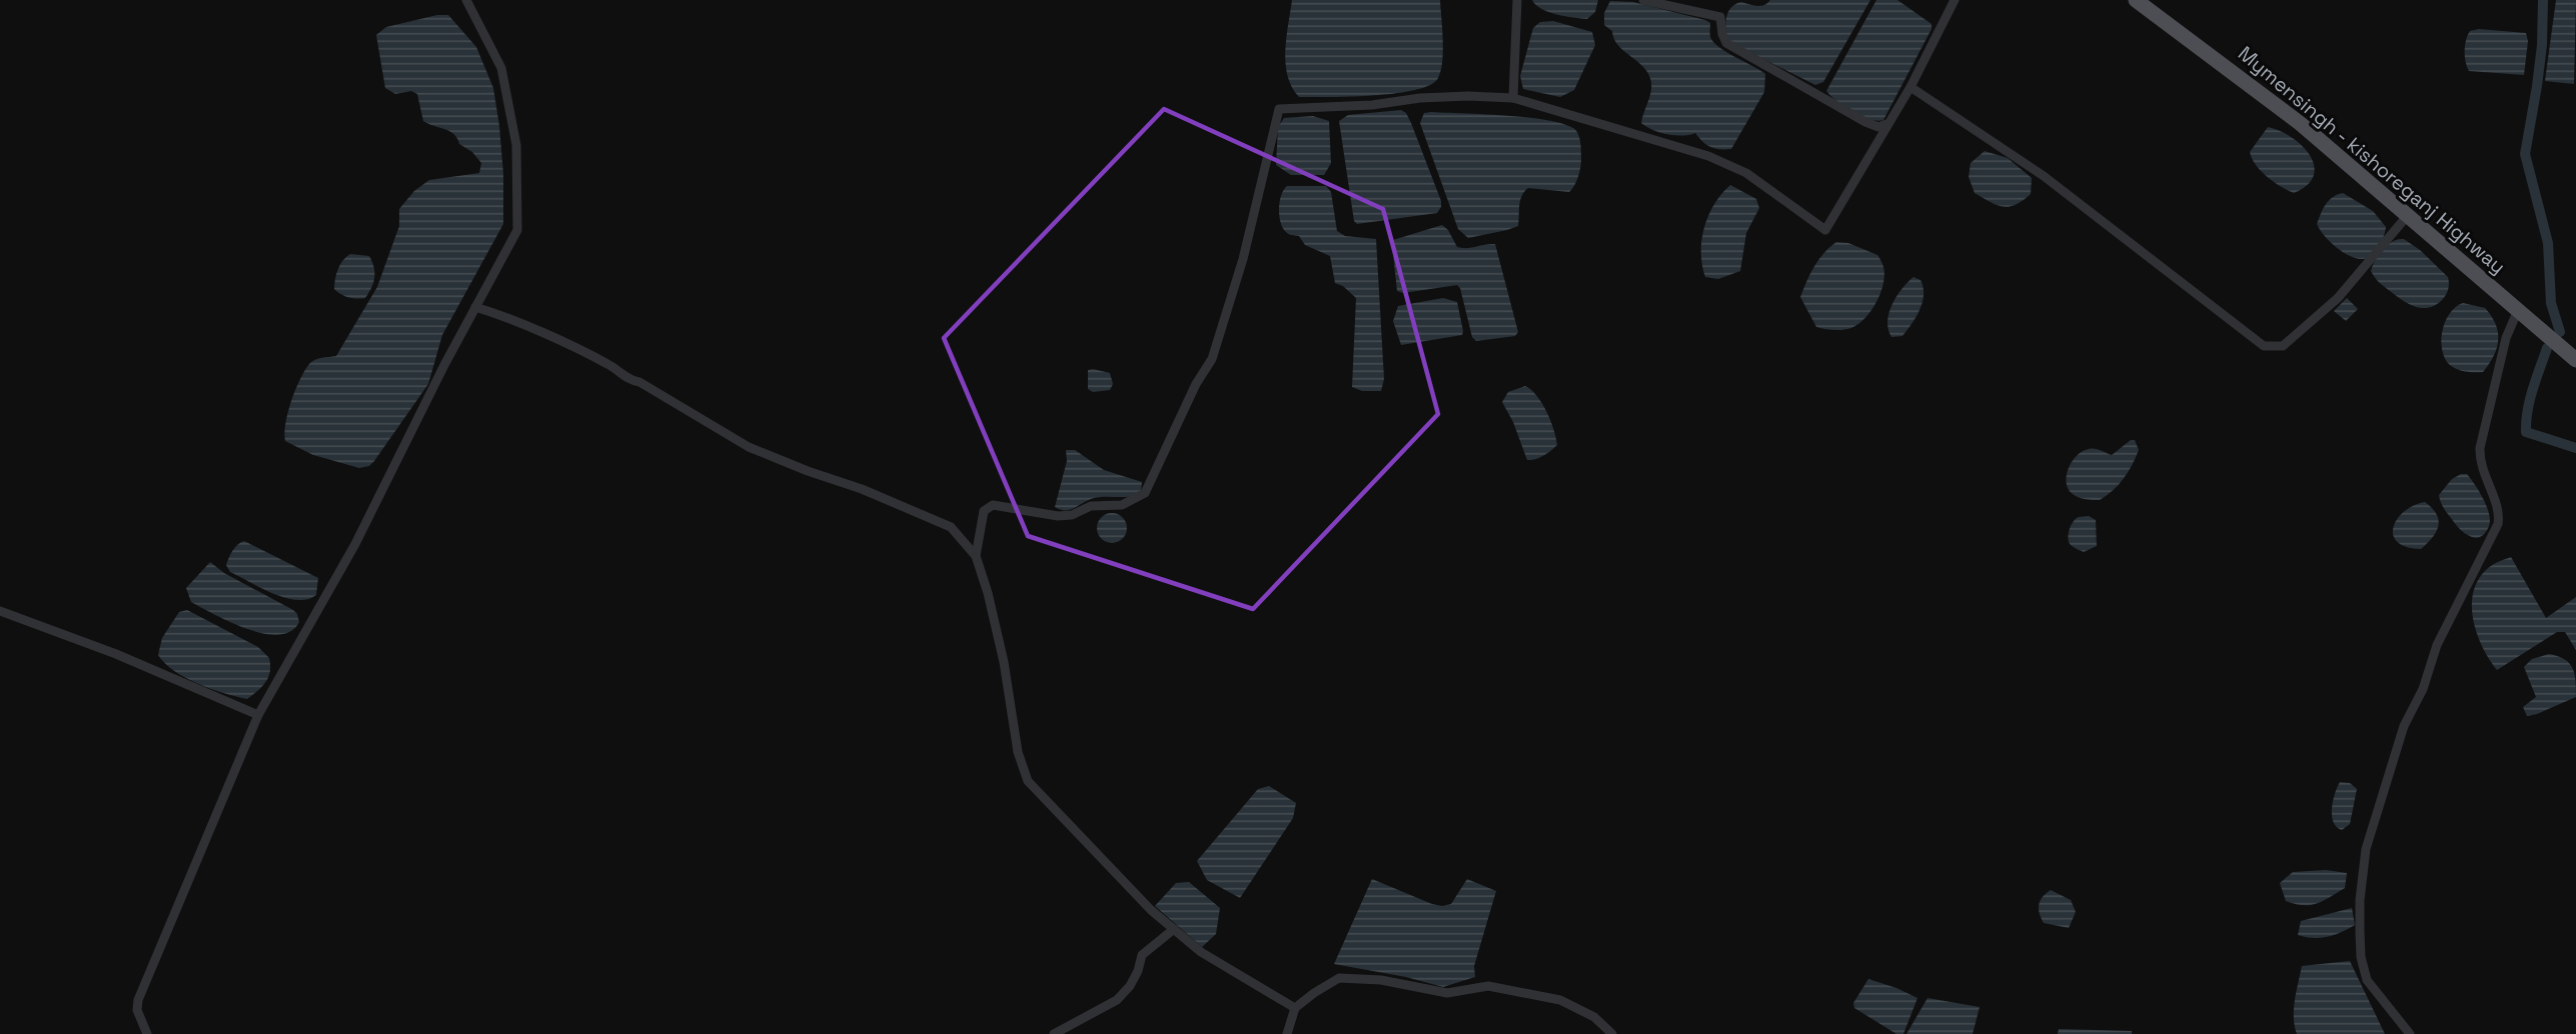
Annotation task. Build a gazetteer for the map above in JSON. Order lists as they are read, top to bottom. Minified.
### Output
{"streets":{"main road":["Mymensingh - kishoreganj Highway"]}}
